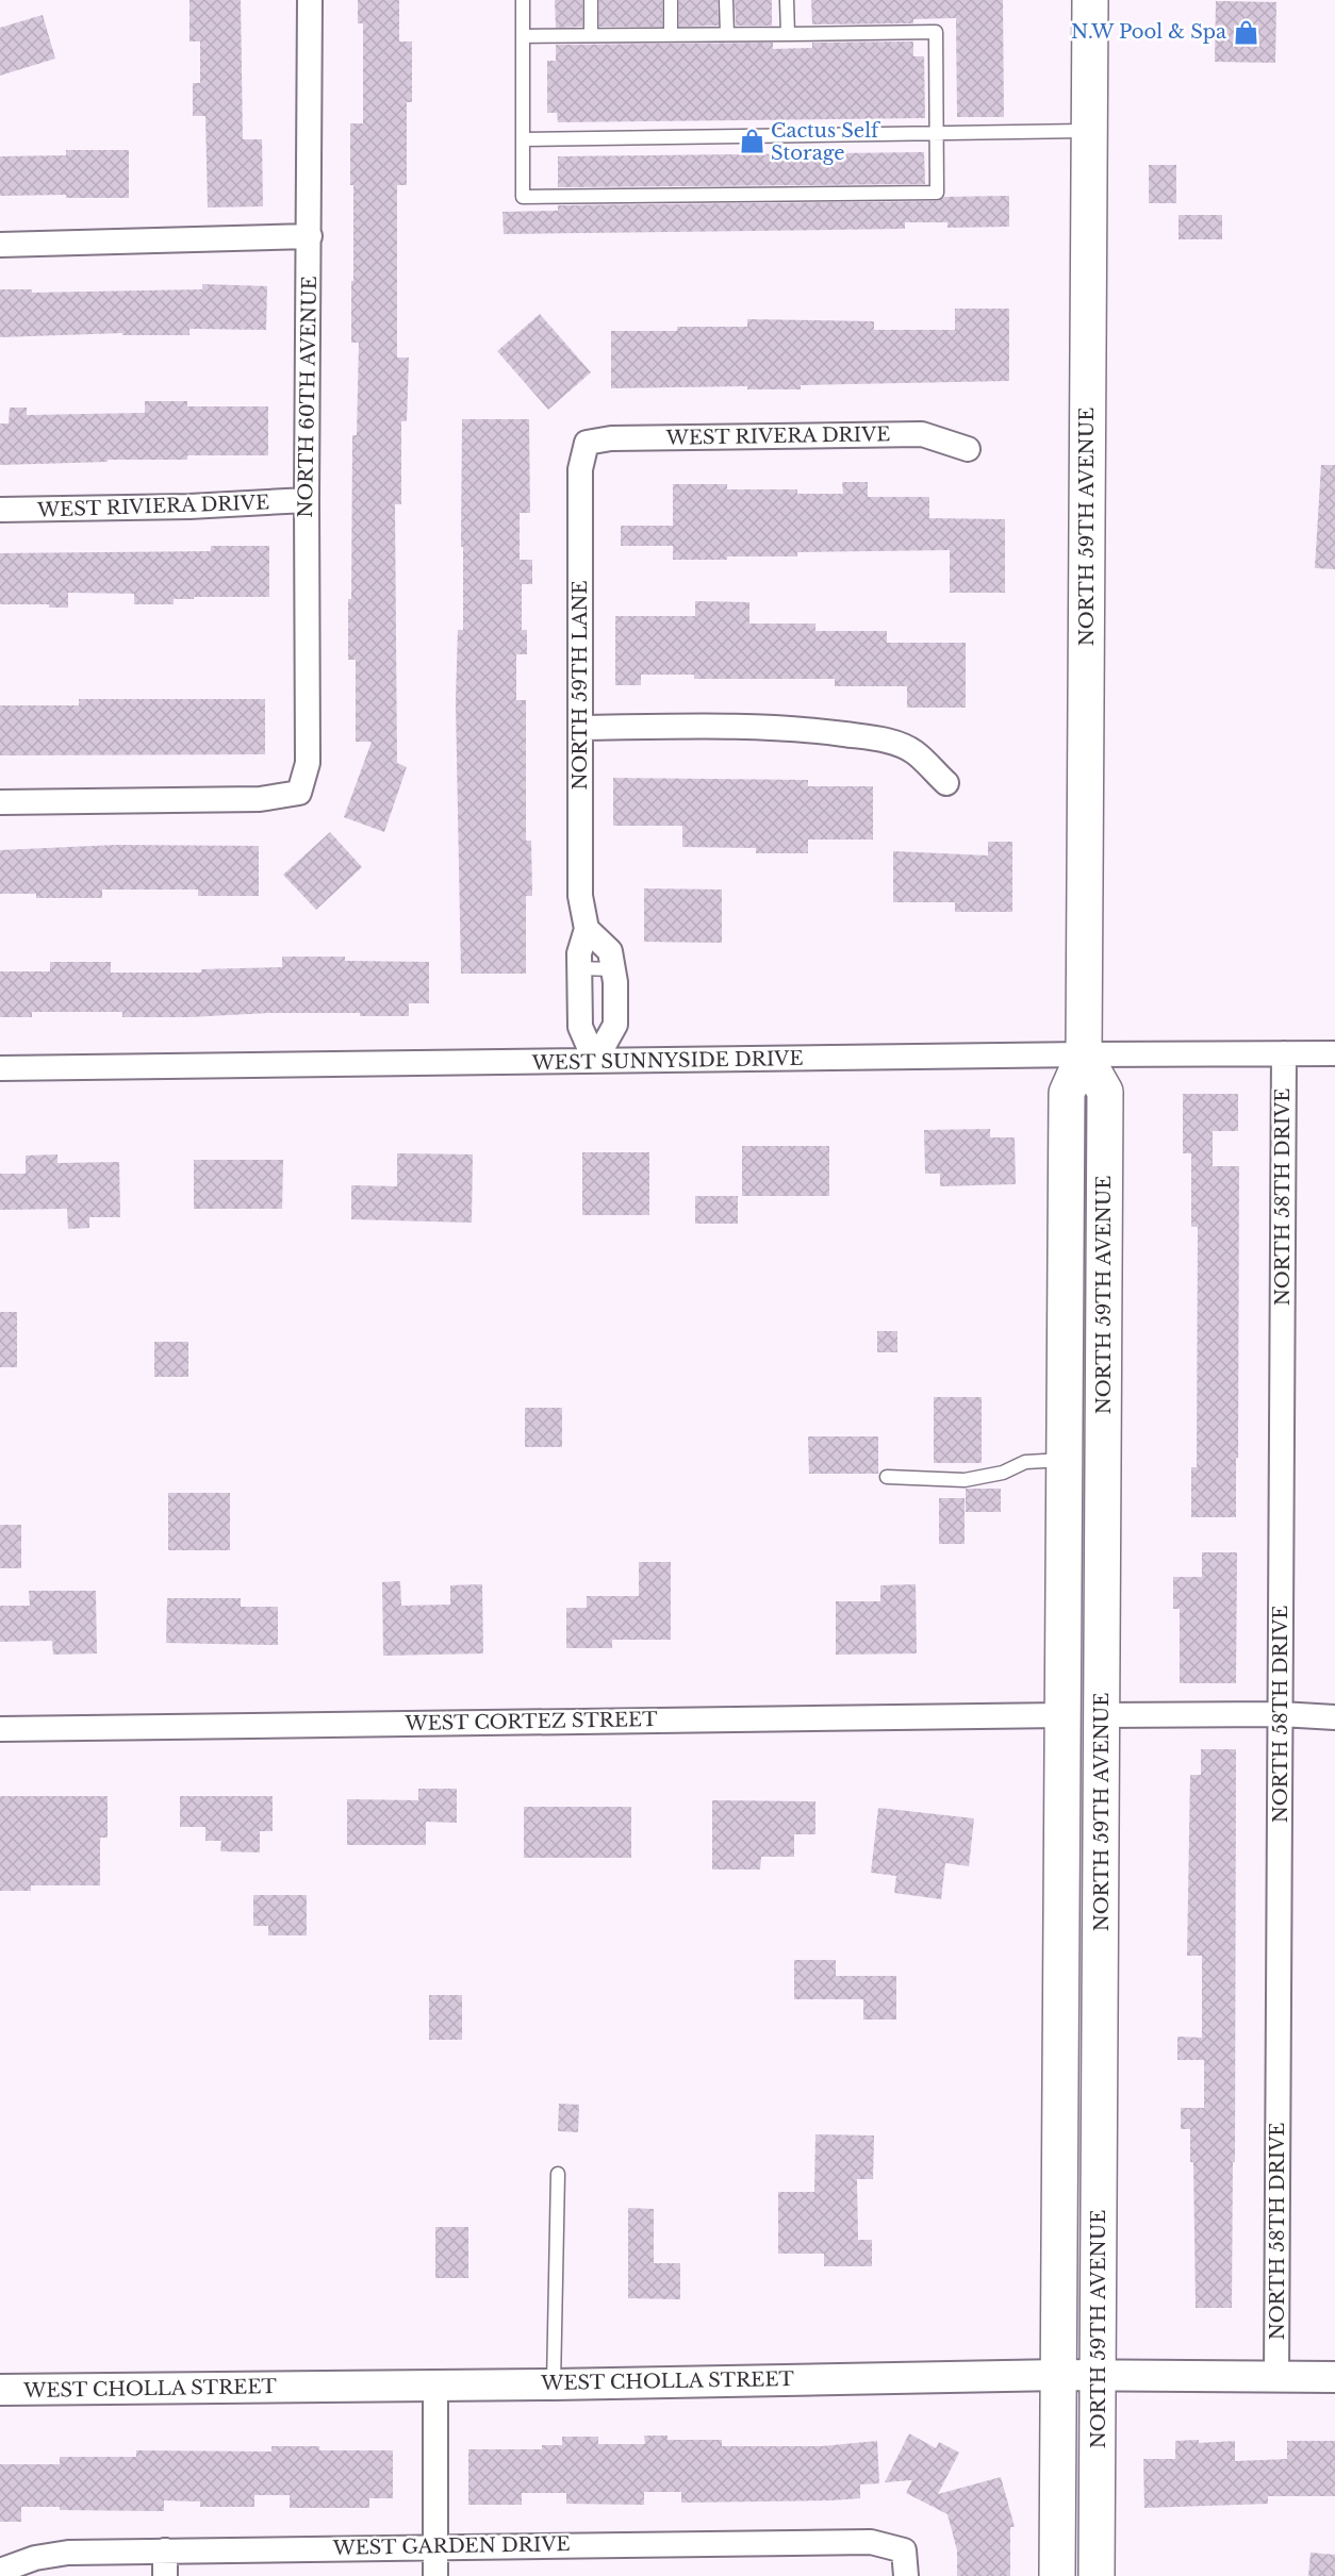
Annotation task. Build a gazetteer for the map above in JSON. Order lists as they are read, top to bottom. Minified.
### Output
{"streets":{"main road":["NORTH 59TH AVENUE"],"street":["NORTH 60TH AVENUE","WEST RIVERA DRIVE","WEST RIVIERA DRIVE","NORTH 59TH LANE","WEST SUNNYSIDE DRIVE","NORTH 58TH DRIVE","WEST CORTEZ STREET","WEST CHOLLA STREET","WEST GARDEN DRIVE"]},"crossings":[["NORTH 60TH AVENUE","WEST RIVIERA DRIVE"],["WEST RIVERA DRIVE","NORTH 59TH LANE"],["NORTH 59TH AVENUE","WEST SUNNYSIDE DRIVE"],["NORTH 59TH AVENUE","WEST CORTEZ STREET"],["NORTH 59TH AVENUE","WEST CHOLLA STREET"],["NORTH 59TH LANE","WEST SUNNYSIDE DRIVE"],["WEST SUNNYSIDE DRIVE","NORTH 58TH DRIVE"],["NORTH 58TH DRIVE","WEST CHOLLA STREET"]],"places":{"shop":["N.W Pool & Spa","Cactus Self Storage"]}}
